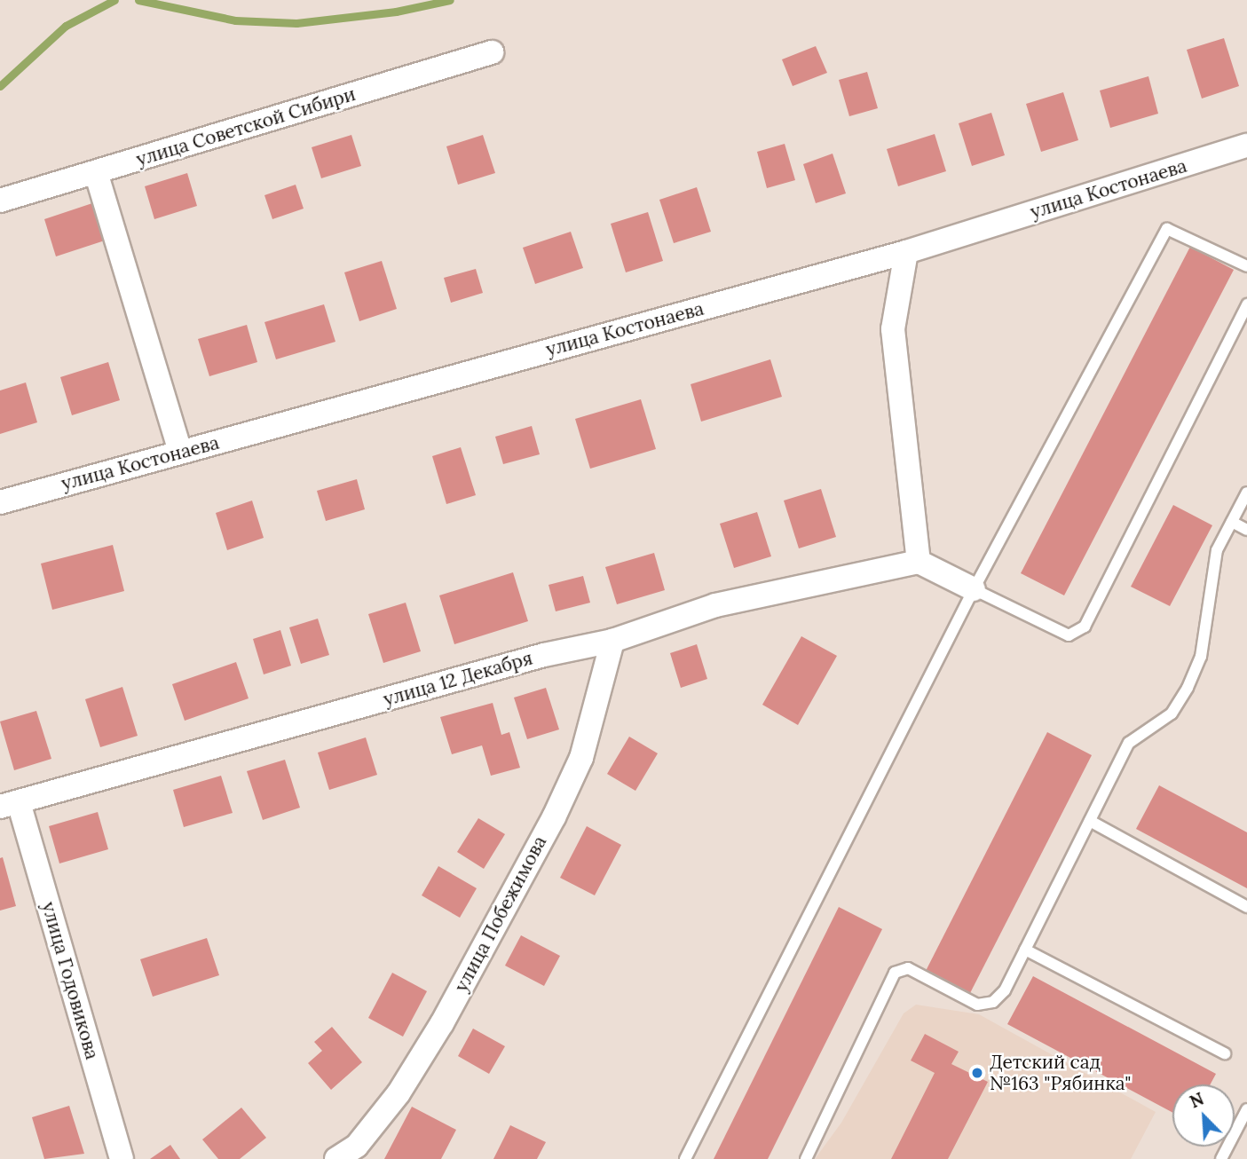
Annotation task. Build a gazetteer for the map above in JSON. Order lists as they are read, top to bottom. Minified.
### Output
{"streets":{"street":["улица Советской Сибири","улица Костонаева","улица 12 Декабря","улица Побежимова","улица Годовикова"]},"crossings":[["улица 12 Декабря","улица Побежимова"],["улица 12 Декабря","улица Годовикова"]],"places":["Детский сад №163 \"Рябинка\""],"north":"top left"}
